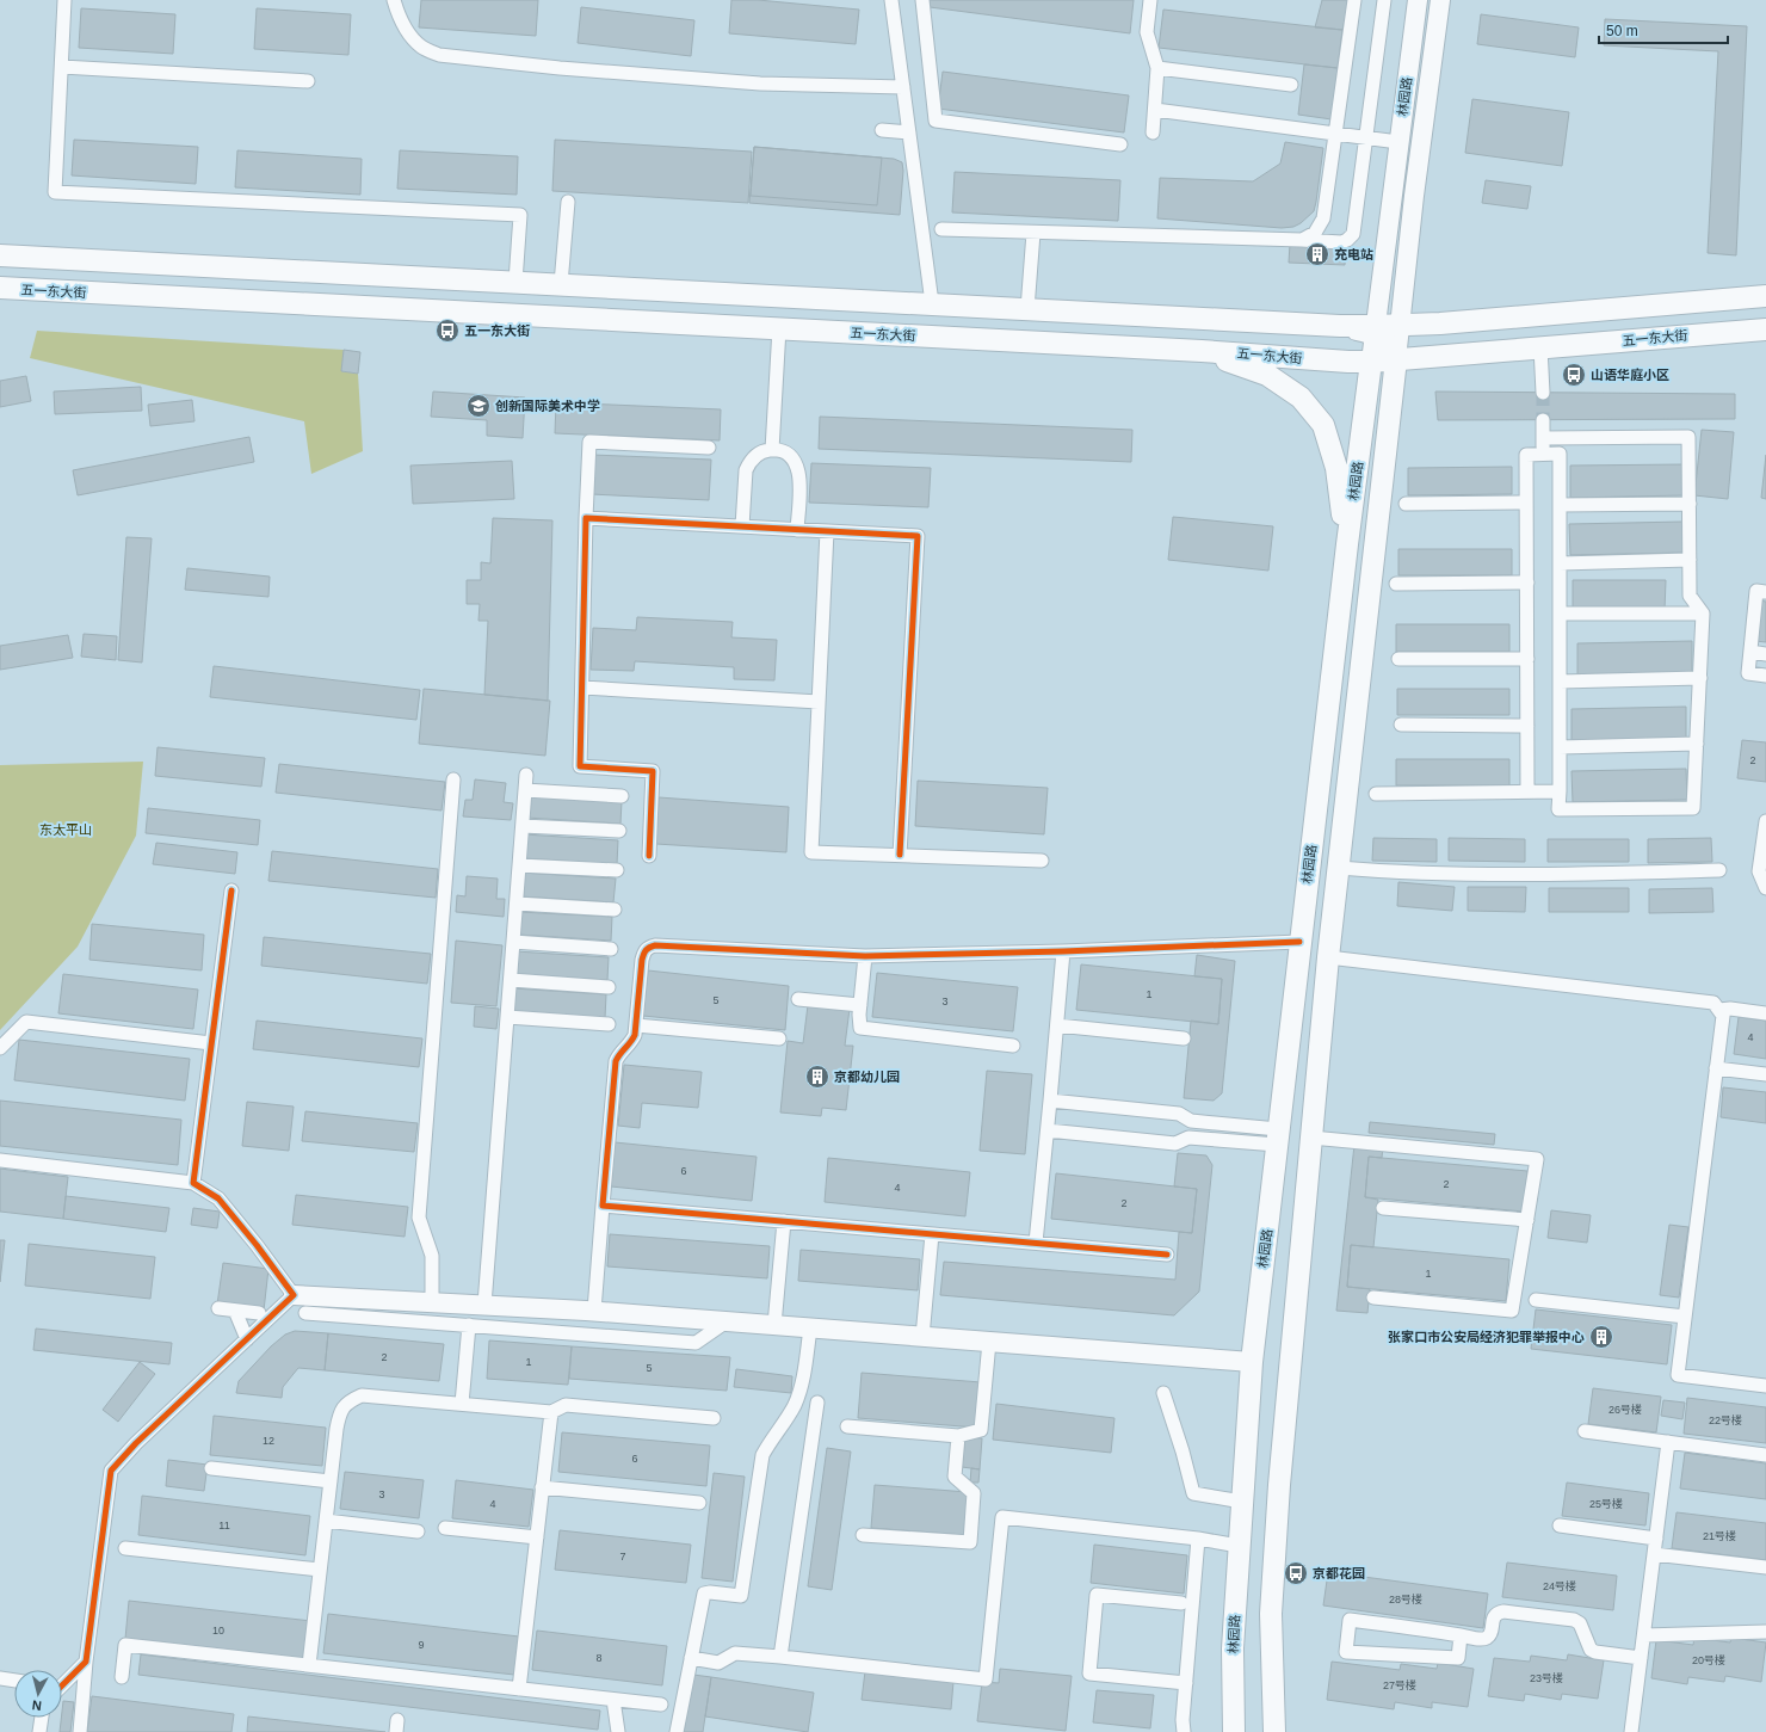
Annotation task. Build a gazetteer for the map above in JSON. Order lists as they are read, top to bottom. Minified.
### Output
{"streets":{"main road":["林园路","五一东大街"]},"crossings":[["林园路","五一东大街"]],"parks":["东太平山"],"places":{"building":["充电站","京都幼儿园","张家口市公安局经济犯罪举报中心"],"bus stop":["五一东大街","山语华庭小区","京都花园"],"school or university":["创新国际美术中学"]},"house_numbers":["2","1","5","3","4","6","2","4","2","1","2","1","5","26号楼","22号楼","12","6","3","4","25号楼","11","21号楼","7","24号楼","28号楼","10","9","8","20号楼","23号楼","27号楼"],"scale_bar":"50 m","north":"bottom"}
